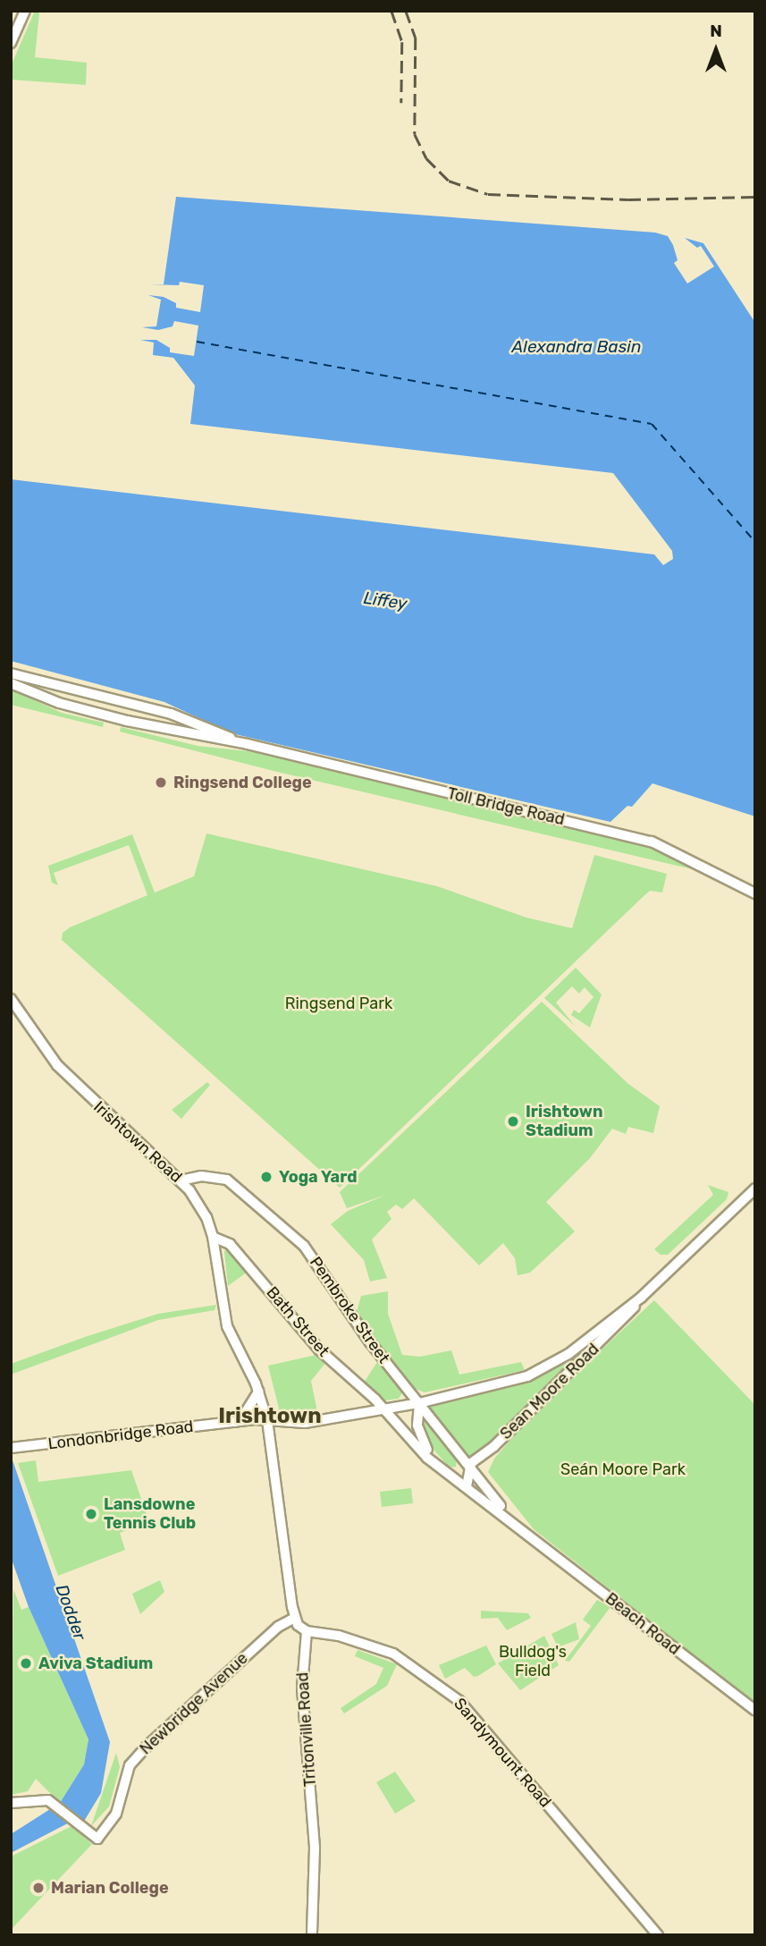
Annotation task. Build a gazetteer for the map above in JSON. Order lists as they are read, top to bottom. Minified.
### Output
{"streets":{"main road":["Toll Bridge Road","Irishtown Road","Pembroke Street","Bath Street","Sean Moore Road","Londonbridge Road","Beach Road"],"street":["Newbridge Avenue","Tritonville Road","Sandymount Road"]},"crossings":[["Irishtown Road","Pembroke Street"],["Irishtown Road","Bath Street"],["Irishtown Road","Sean Moore Road"],["Irishtown Road","Londonbridge Road"],["Pembroke Street","Sean Moore Road"],["Pembroke Street","Beach Road"],["Bath Street","Sean Moore Road"],["Bath Street","Beach Road"],["Sean Moore Road","Londonbridge Road"],["Sean Moore Road","Beach Road"],["Tritonville Road","Sandymount Road"]],"districts":["Irishtown"],"water":["Alexandra Basin","Liffey","Dodder"],"parks":["Ringsend Park","Seán Moore Park","Bulldog's Field"],"places":["Ringsend College","Irishtown Stadium","Yoga Yard","Lansdowne Tennis Club","Aviva Stadium","Marian College"],"north":"top"}
